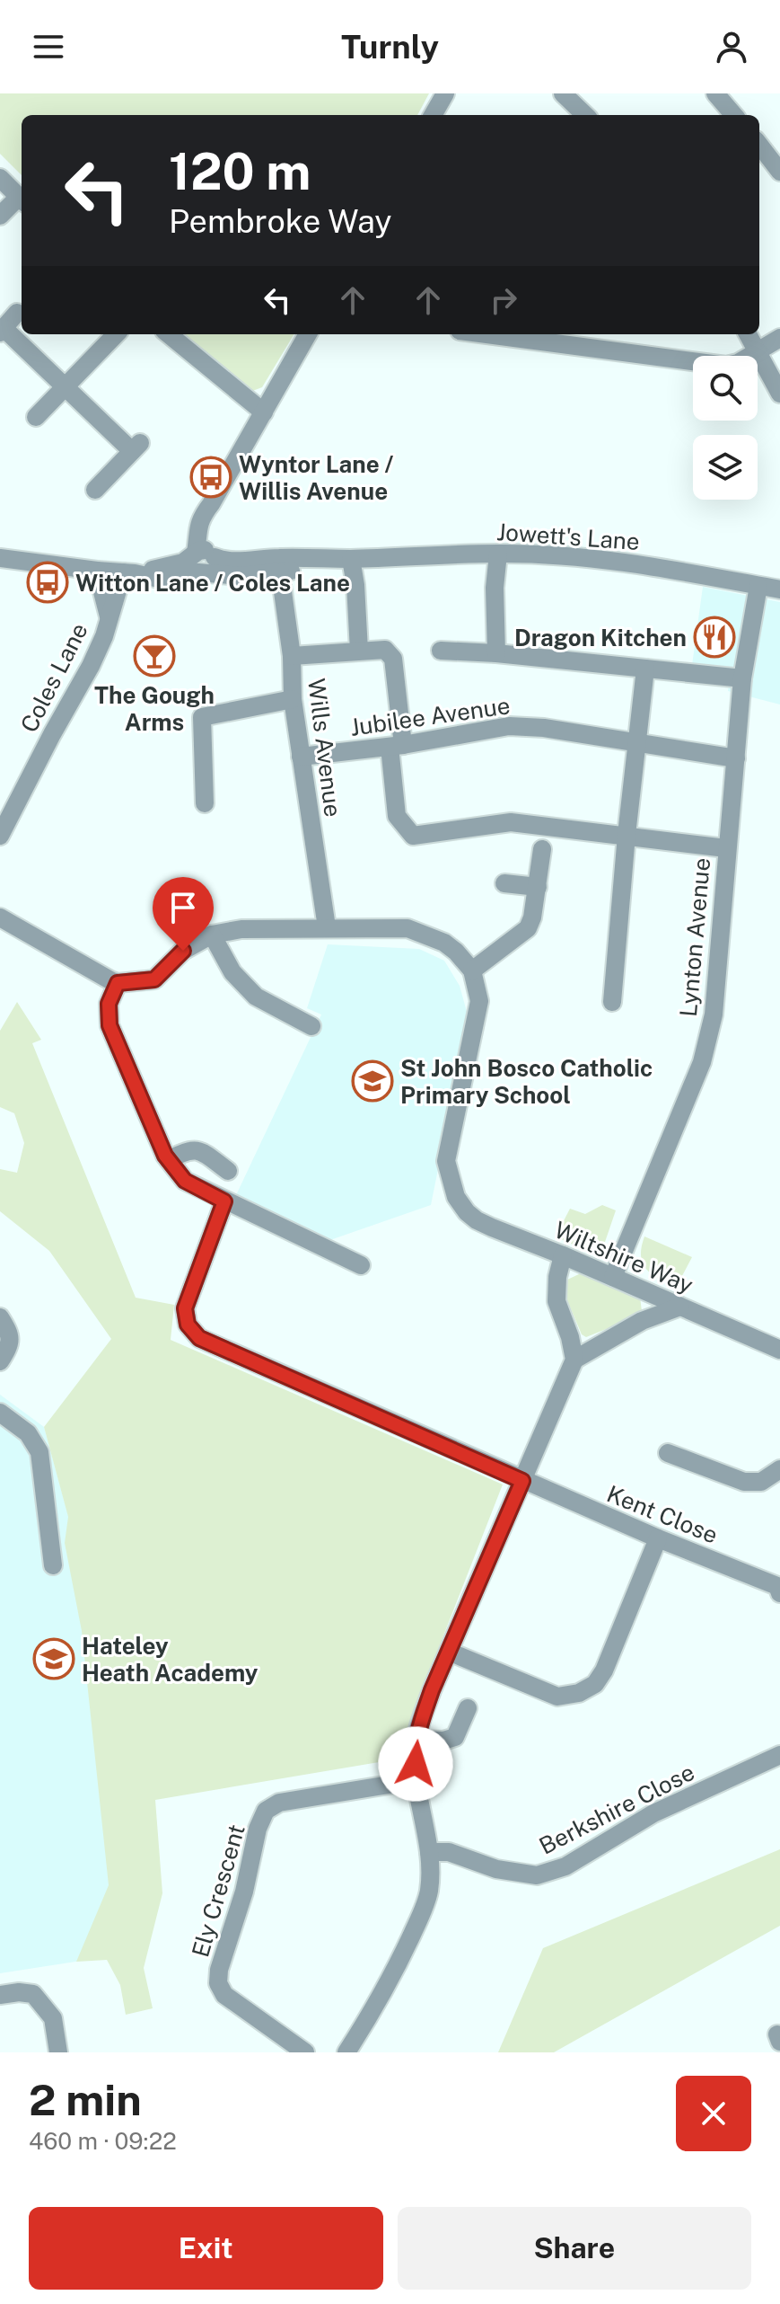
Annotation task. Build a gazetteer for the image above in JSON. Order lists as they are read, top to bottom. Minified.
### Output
{"streets":{"street":["Jowett's Lane","Coles Lane","Jubilee Avenue","Wills Avenue","Lynton Avenue","Wiltshire Way","Kent Close","Berkshire Close","Ely Crescent"]},"crossings":[["Jowett's Lane","Wills Avenue"],["Jowett's Lane","Lynton Avenue"],["Jubilee Avenue","Wills Avenue"],["Jubilee Avenue","Lynton Avenue"],["Lynton Avenue","Wiltshire Way"]],"places":{"bus stop":["Wyntor Lane / Willis Avenue","Witton Lane / Coles Lane"],"restaurant":["Dragon Kitchen"],"bar":["The Gough Arms"],"school or university":["St John Bosco Catholic Primary School","Hateley Heath Academy"]},"page":{"header":"Turnly","turn":["120 m","Pembroke Way"],"heading":["2 min","460 m · 09:22"],"buttons":["Exit","Share"]}}
